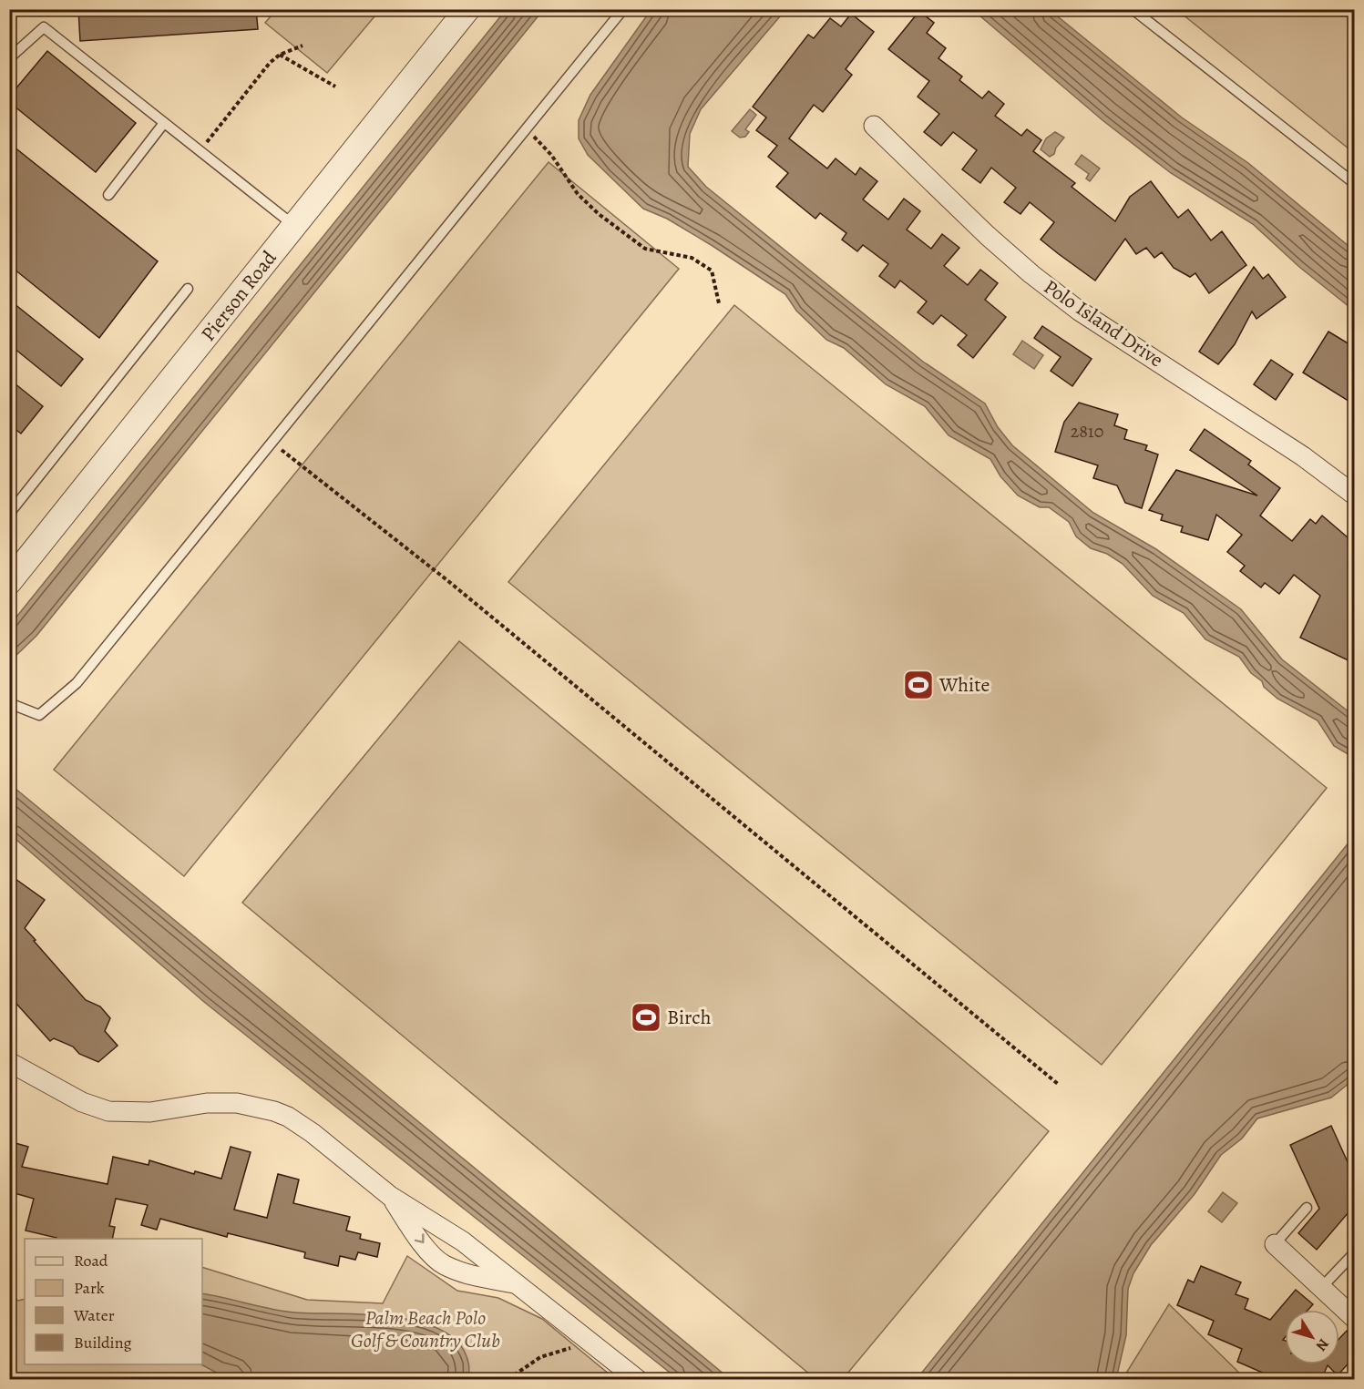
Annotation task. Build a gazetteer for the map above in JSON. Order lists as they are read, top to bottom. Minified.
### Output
{"streets":{"street":["Pierson Road","Polo Island Drive"]},"parks":["Palm Beach Polo Golf & Country Club"],"places":{"sports":["White","Birch"]},"house_numbers":["2810"],"legend":["Road","Park","Water","Building"],"north":"bottom right"}
